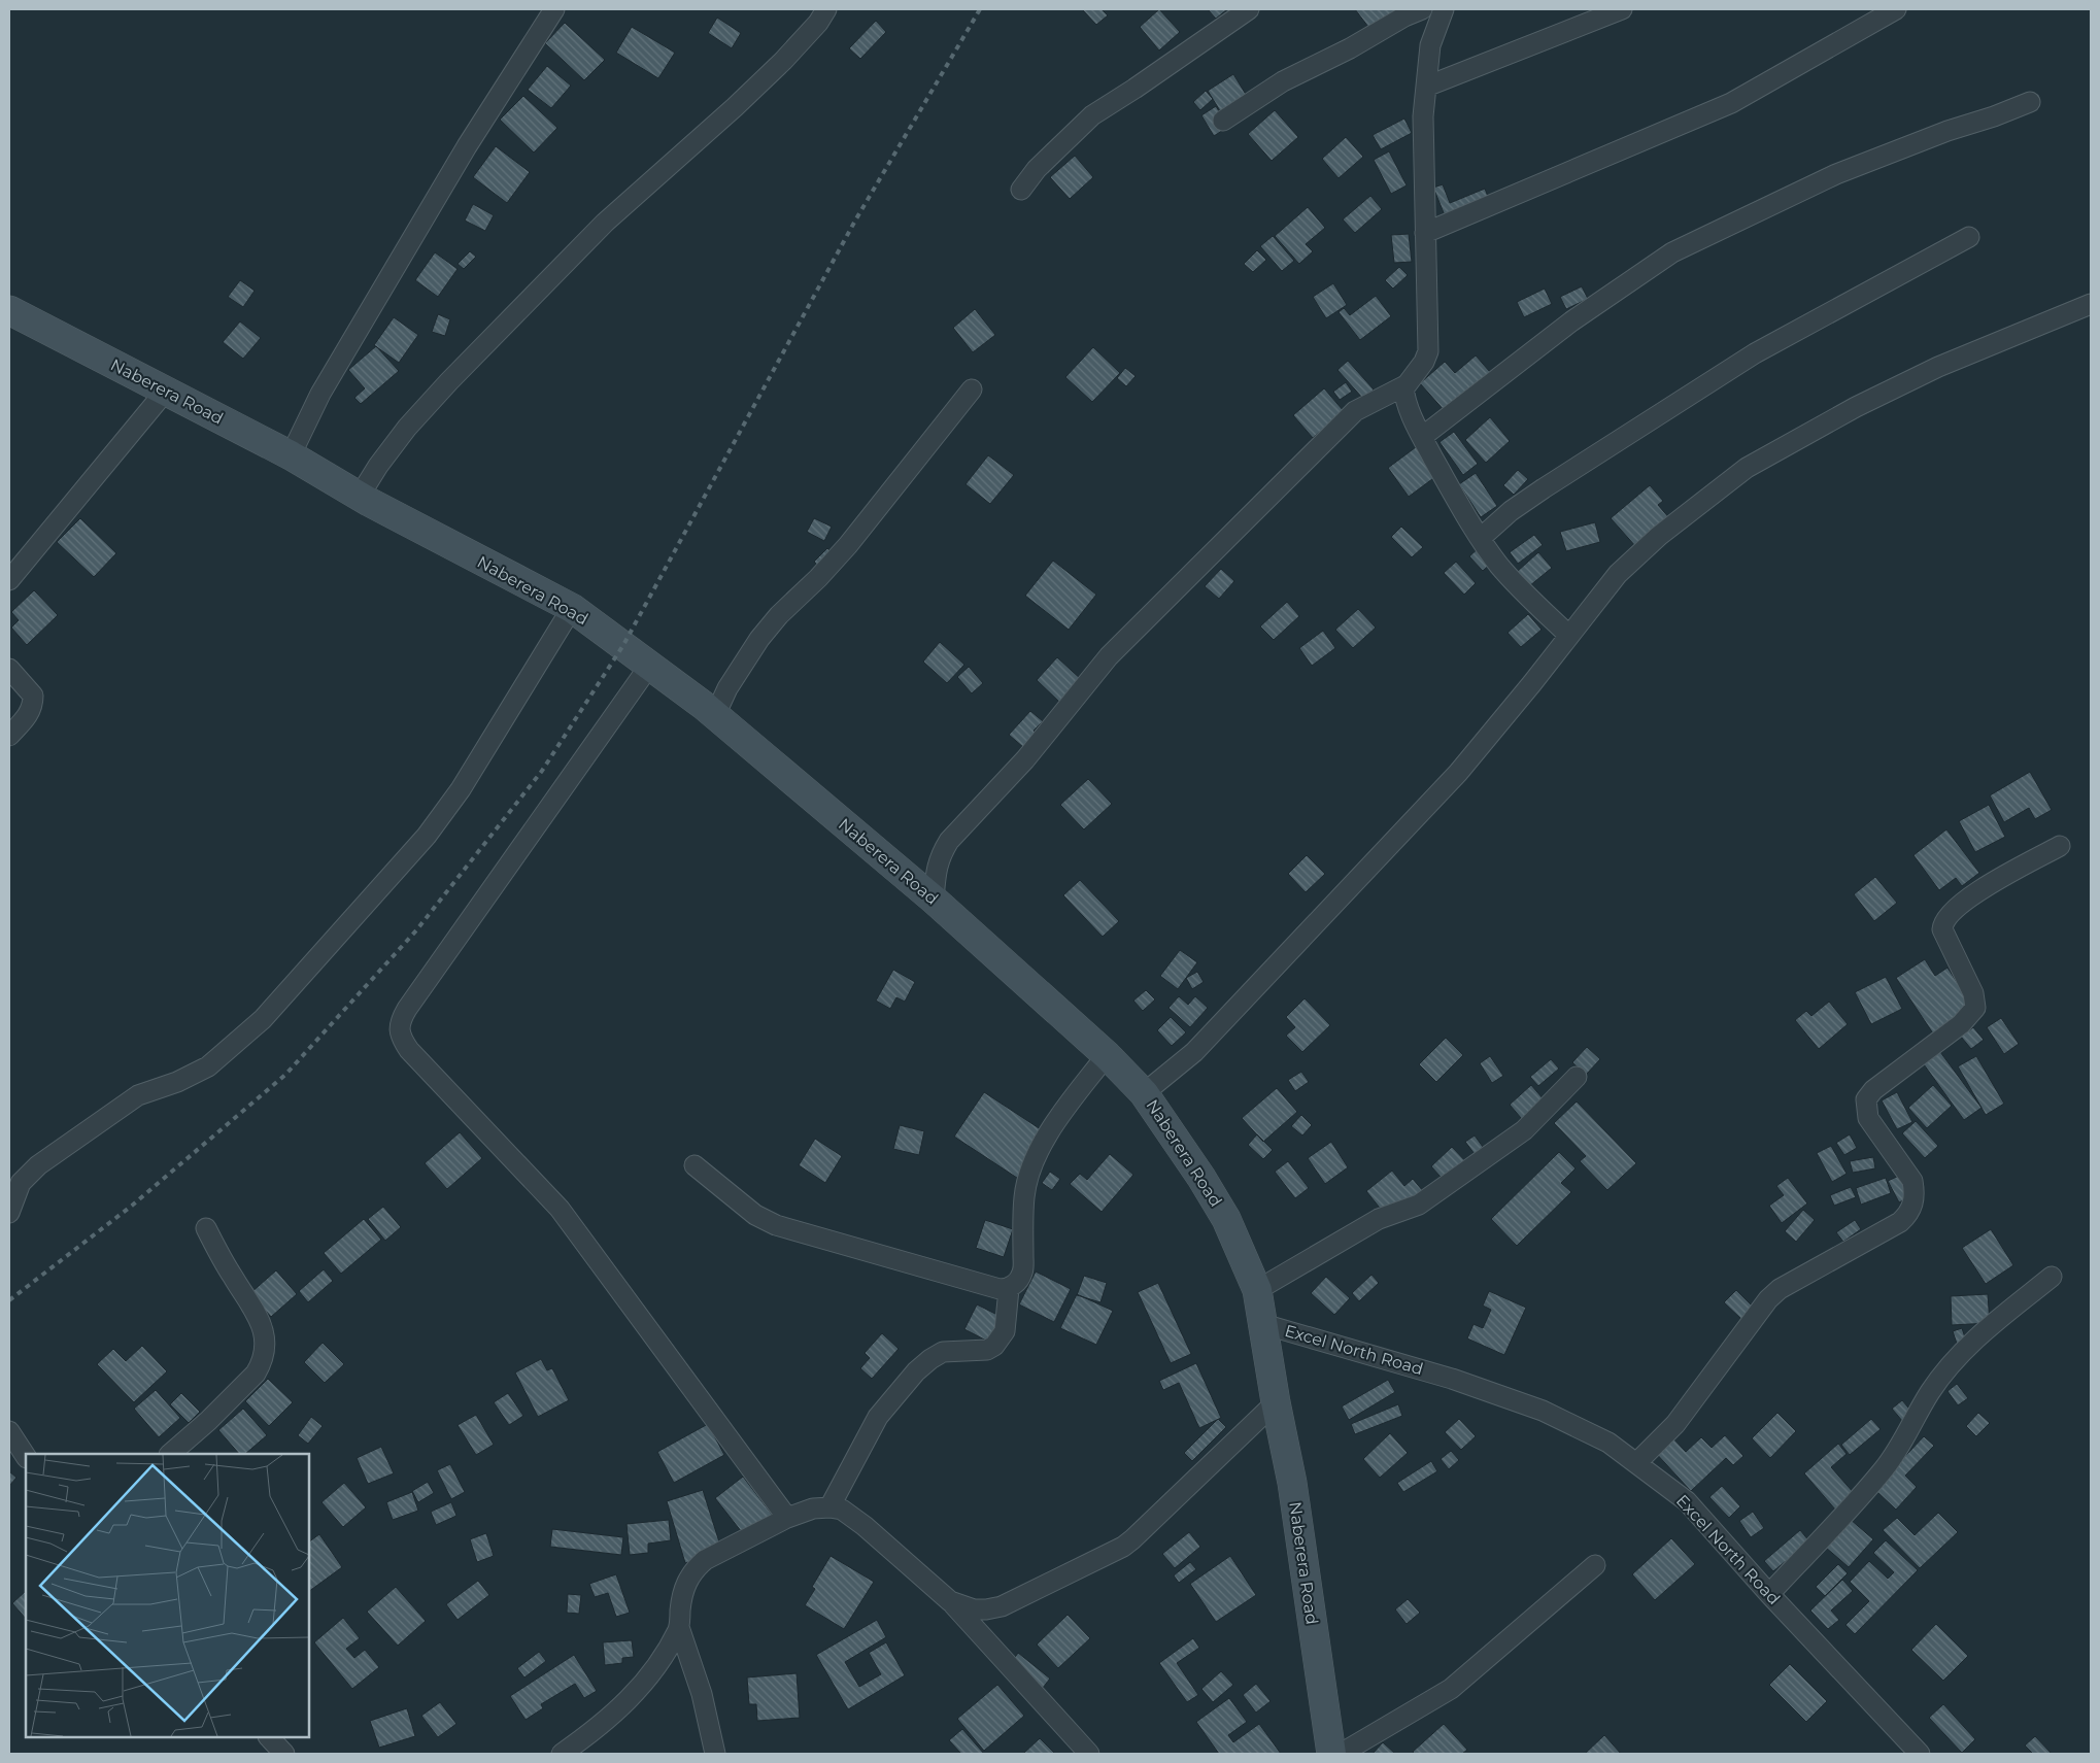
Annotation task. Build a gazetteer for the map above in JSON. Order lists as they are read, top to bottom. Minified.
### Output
{"streets":{"street":["Naberera Road","Excel North Road"]},"crossings":[["Naberera Road","Excel North Road"]]}
